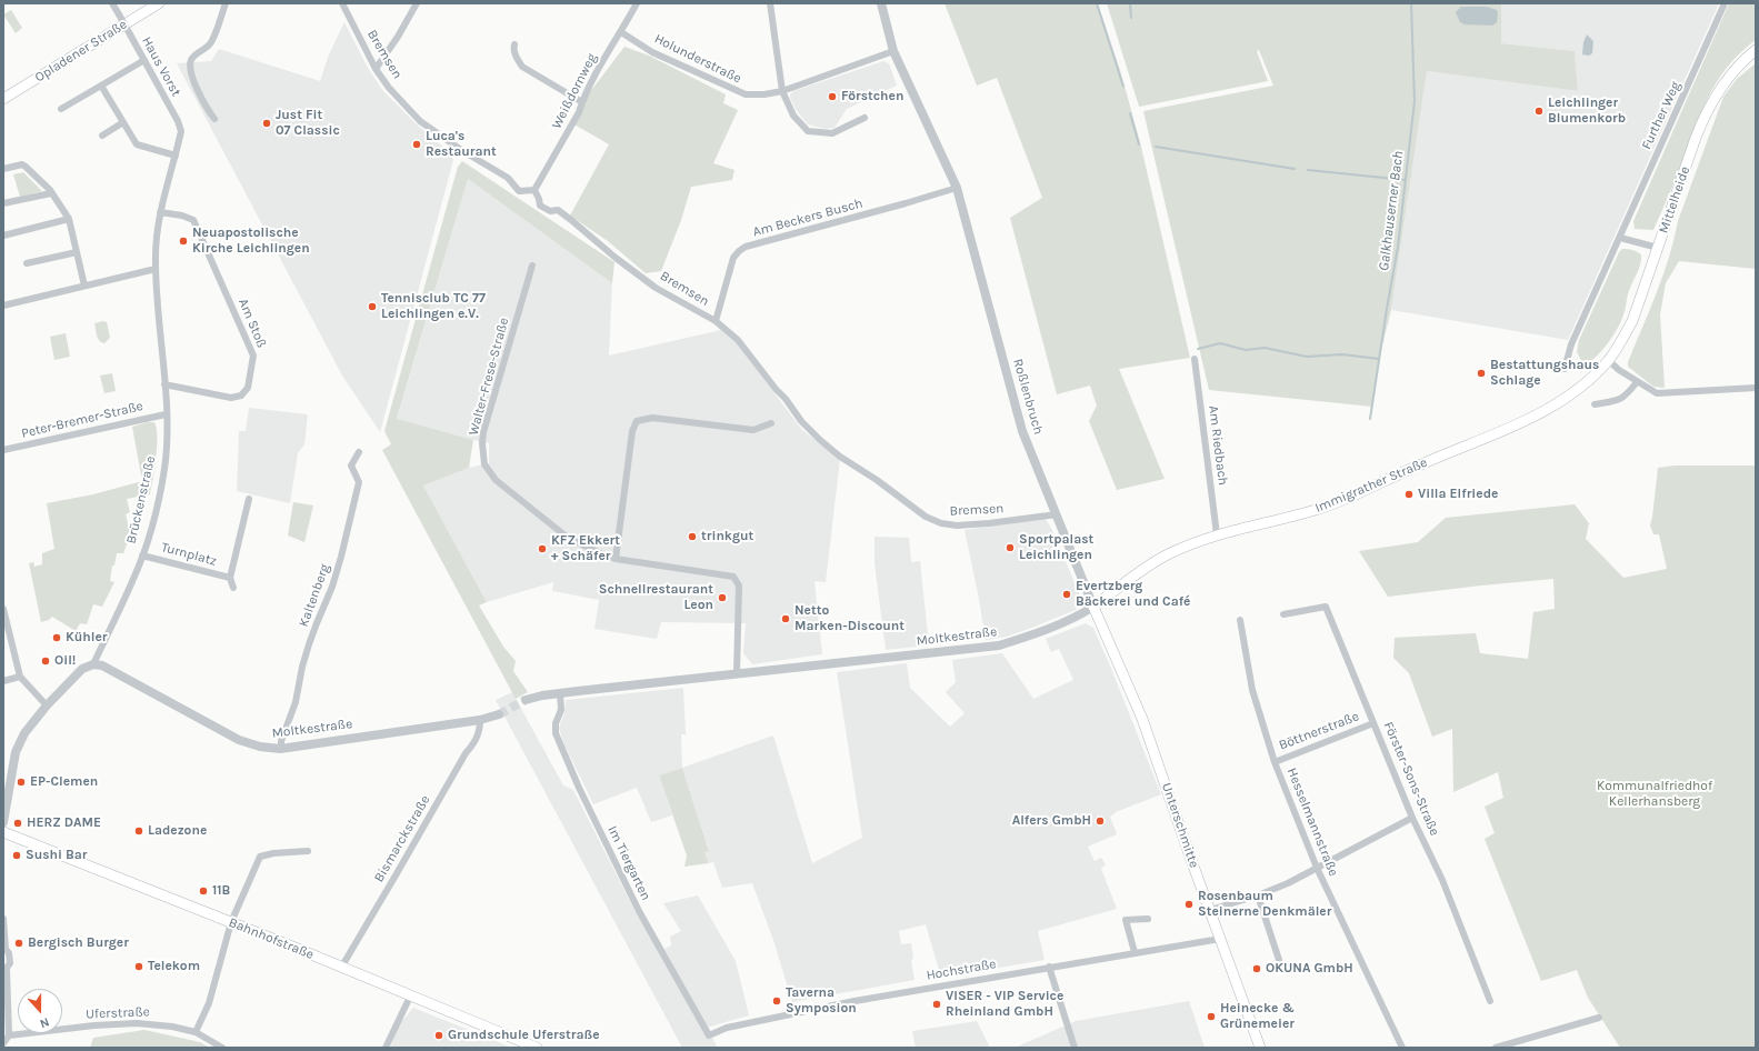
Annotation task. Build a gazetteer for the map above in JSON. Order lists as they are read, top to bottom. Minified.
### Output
{"streets":{"main road":["Opladener Straße","Mittelheide","Immigrather Straße","Unterschmitte","Bahnhofstraße"],"street":["Bremsen","Holunderstraße","Haus Vorst","Weißdornweg","Further Weg","Am Beckers Busch","Am Stoß","Walter-Frese-Straße","Roßlenbruch","Peter-Bremer-Straße","Am Riedbach","Brückenstraße","Turnplatz","Kaltenberg","Moltkestraße","Böttnerstraße","Förster-Sons-Straße","Hesselmannstraße","Bismarckstraße","Im Tiergarten","Hochstraße","Uferstraße"]},"crossings":[["Bremsen","Weißdornweg"],["Bremsen","Am Beckers Busch"],["Bremsen","Roßlenbruch"],["Holunderstraße","Weißdornweg"],["Haus Vorst","Brückenstraße"],["Mittelheide","Immigrather Straße"],["Am Beckers Busch","Roßlenbruch"],["Am Stoß","Brückenstraße"],["Walter-Frese-Straße","Moltkestraße"],["Roßlenbruch","Immigrather Straße"],["Roßlenbruch","Moltkestraße"],["Roßlenbruch","Unterschmitte"],["Peter-Bremer-Straße","Brückenstraße"],["Am Riedbach","Immigrather Straße"],["Immigrather Straße","Moltkestraße"],["Immigrather Straße","Unterschmitte"],["Brückenstraße","Turnplatz"],["Brückenstraße","Moltkestraße"],["Kaltenberg","Moltkestraße"],["Moltkestraße","Unterschmitte"],["Moltkestraße","Bismarckstraße"],["Moltkestraße","Im Tiergarten"],["Böttnerstraße","Förster-Sons-Straße"],["Böttnerstraße","Hesselmannstraße"],["Unterschmitte","Hochstraße"],["Bismarckstraße","Bahnhofstraße"],["Im Tiergarten","Hochstraße"]],"water":["Galkhauserner Bach"],"parks":["Kommunalfriedhof Kellerhansberg"],"places":["Förstchen","Leichlinger Blumenkorb","Just Fit 07 Classic","Luca's Restaurant","Neuapostolische Kirche Leichlingen","Tennisclub TC 77 Leichlingen e.V.","Bestattungshaus Schlage","Villa Elfriede","trinkgut","Sportpalast Leichlingen","KFZ Ekkert + Schäfer","Evertzberg Bäckerei und Café","Schnellrestaurant Leon","Netto Marken-Discount","Kühler","Oil!","EP-Clemen","Alfers GmbH","HERZ DAME","Ladezone","Sushi Bar","11B","Rosenbaum Steinerne Denkmäler","Bergisch Burger","Telekom","OKUNA GmbH","Taverna Symposion","VISER - VIP Service Rheinland GmbH","Heinecke & Grünemeier","Grundschule Uferstraße"],"north":"bottom"}
